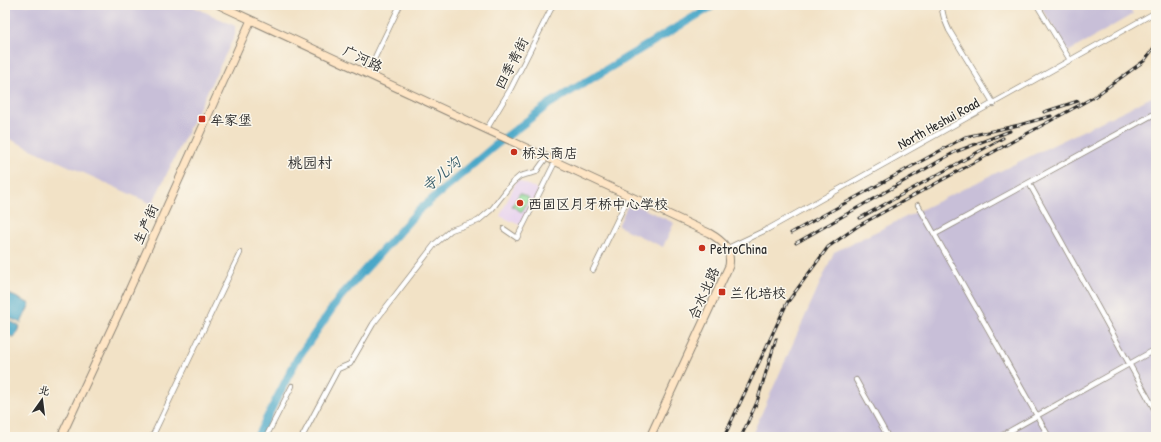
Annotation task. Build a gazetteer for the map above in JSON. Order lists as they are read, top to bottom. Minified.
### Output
{"streets":{"street":["广河路","四季青街","North Heshui Road","生产街","合水北路"]},"crossings":[["广河路","四季青街"],["广河路","生产街"],["North Heshui Road","合水北路"]],"districts":["桃园村"],"water":["寺儿沟"],"places":{"transit":["牟家堡","兰化培校"],"other":["桥头商店","西固区月牙桥中心学校","PetroChina"]},"north":"top"}
